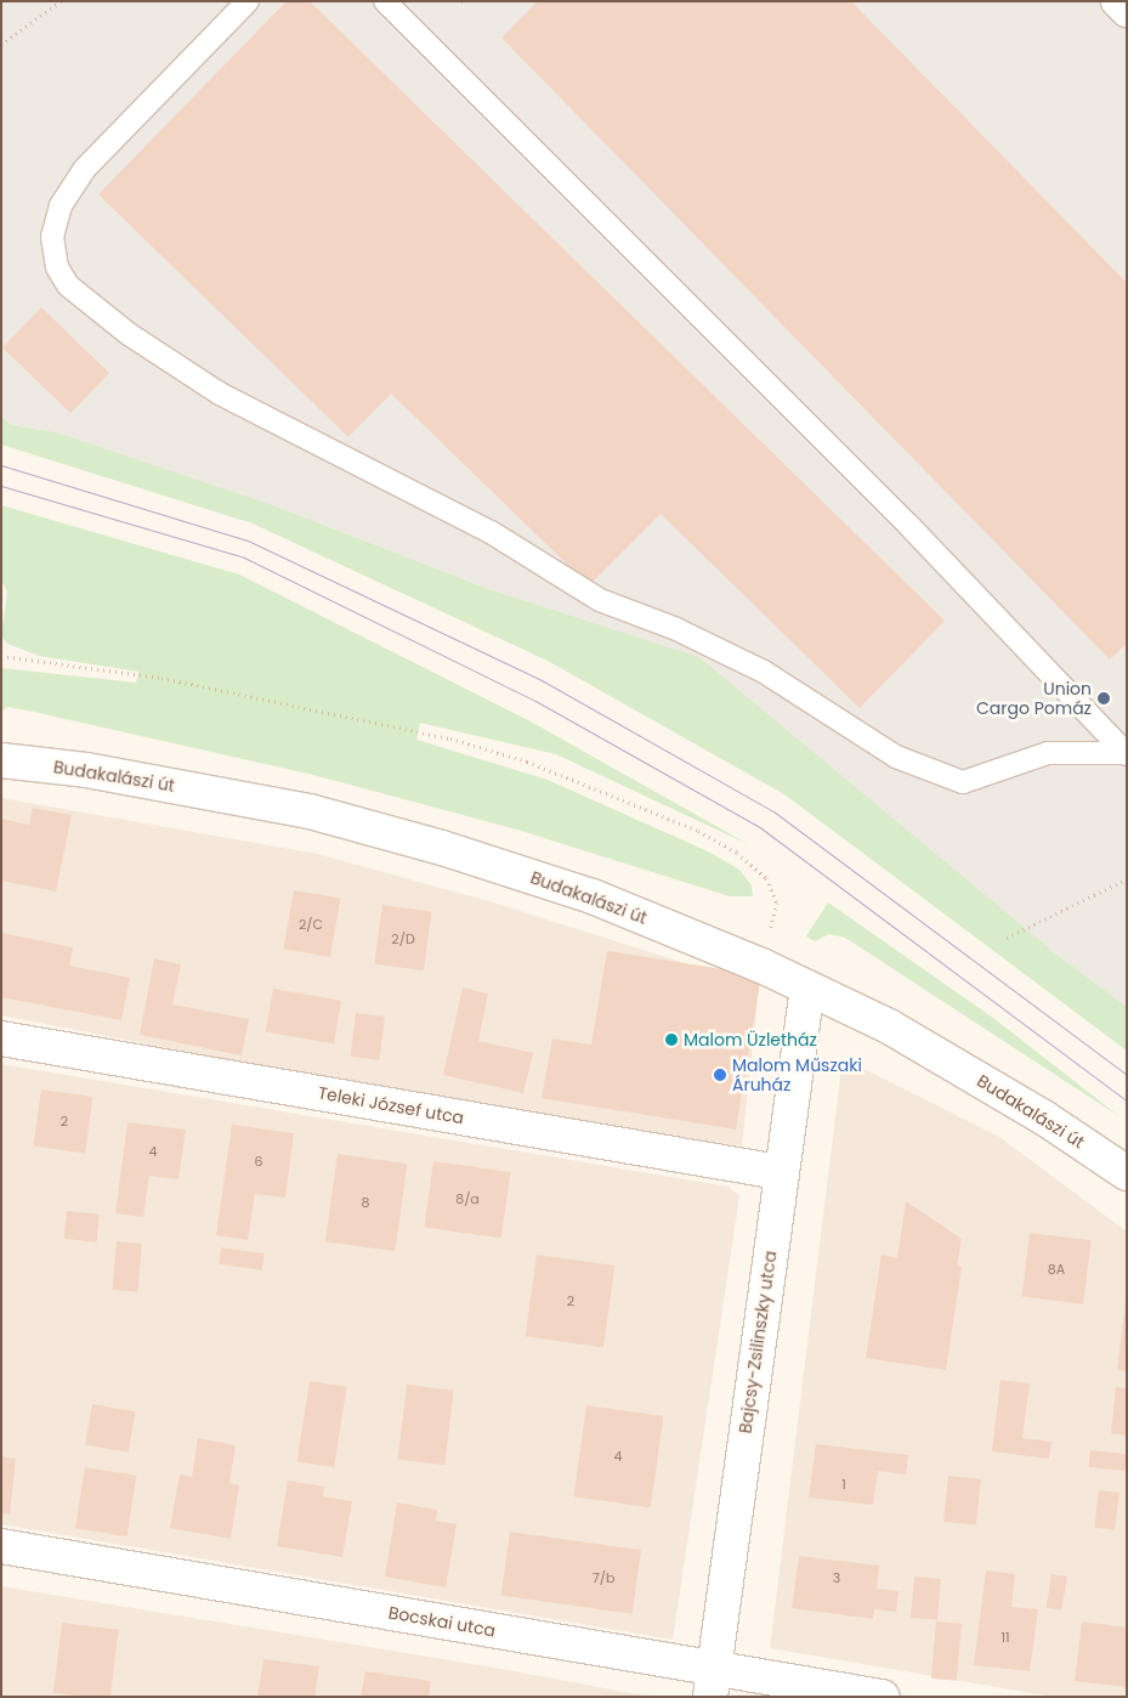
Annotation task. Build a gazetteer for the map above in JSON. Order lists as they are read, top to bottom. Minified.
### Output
{"streets":{"street":["Budakalászi út","Teleki József utca","Bajcsy-Zsilinszky utca","Bocskai utca"]},"crossings":[["Budakalászi út","Bajcsy-Zsilinszky utca"],["Teleki József utca","Bajcsy-Zsilinszky utca"],["Bajcsy-Zsilinszky utca","Bocskai utca"]],"places":["Union Cargo Pomáz","Malom Üzletház","Malom Műszaki Áruház"],"house_numbers":["2/C","2/D","2","4","6","8/a","8","8A","2","4","1","7/b","3","11"]}
